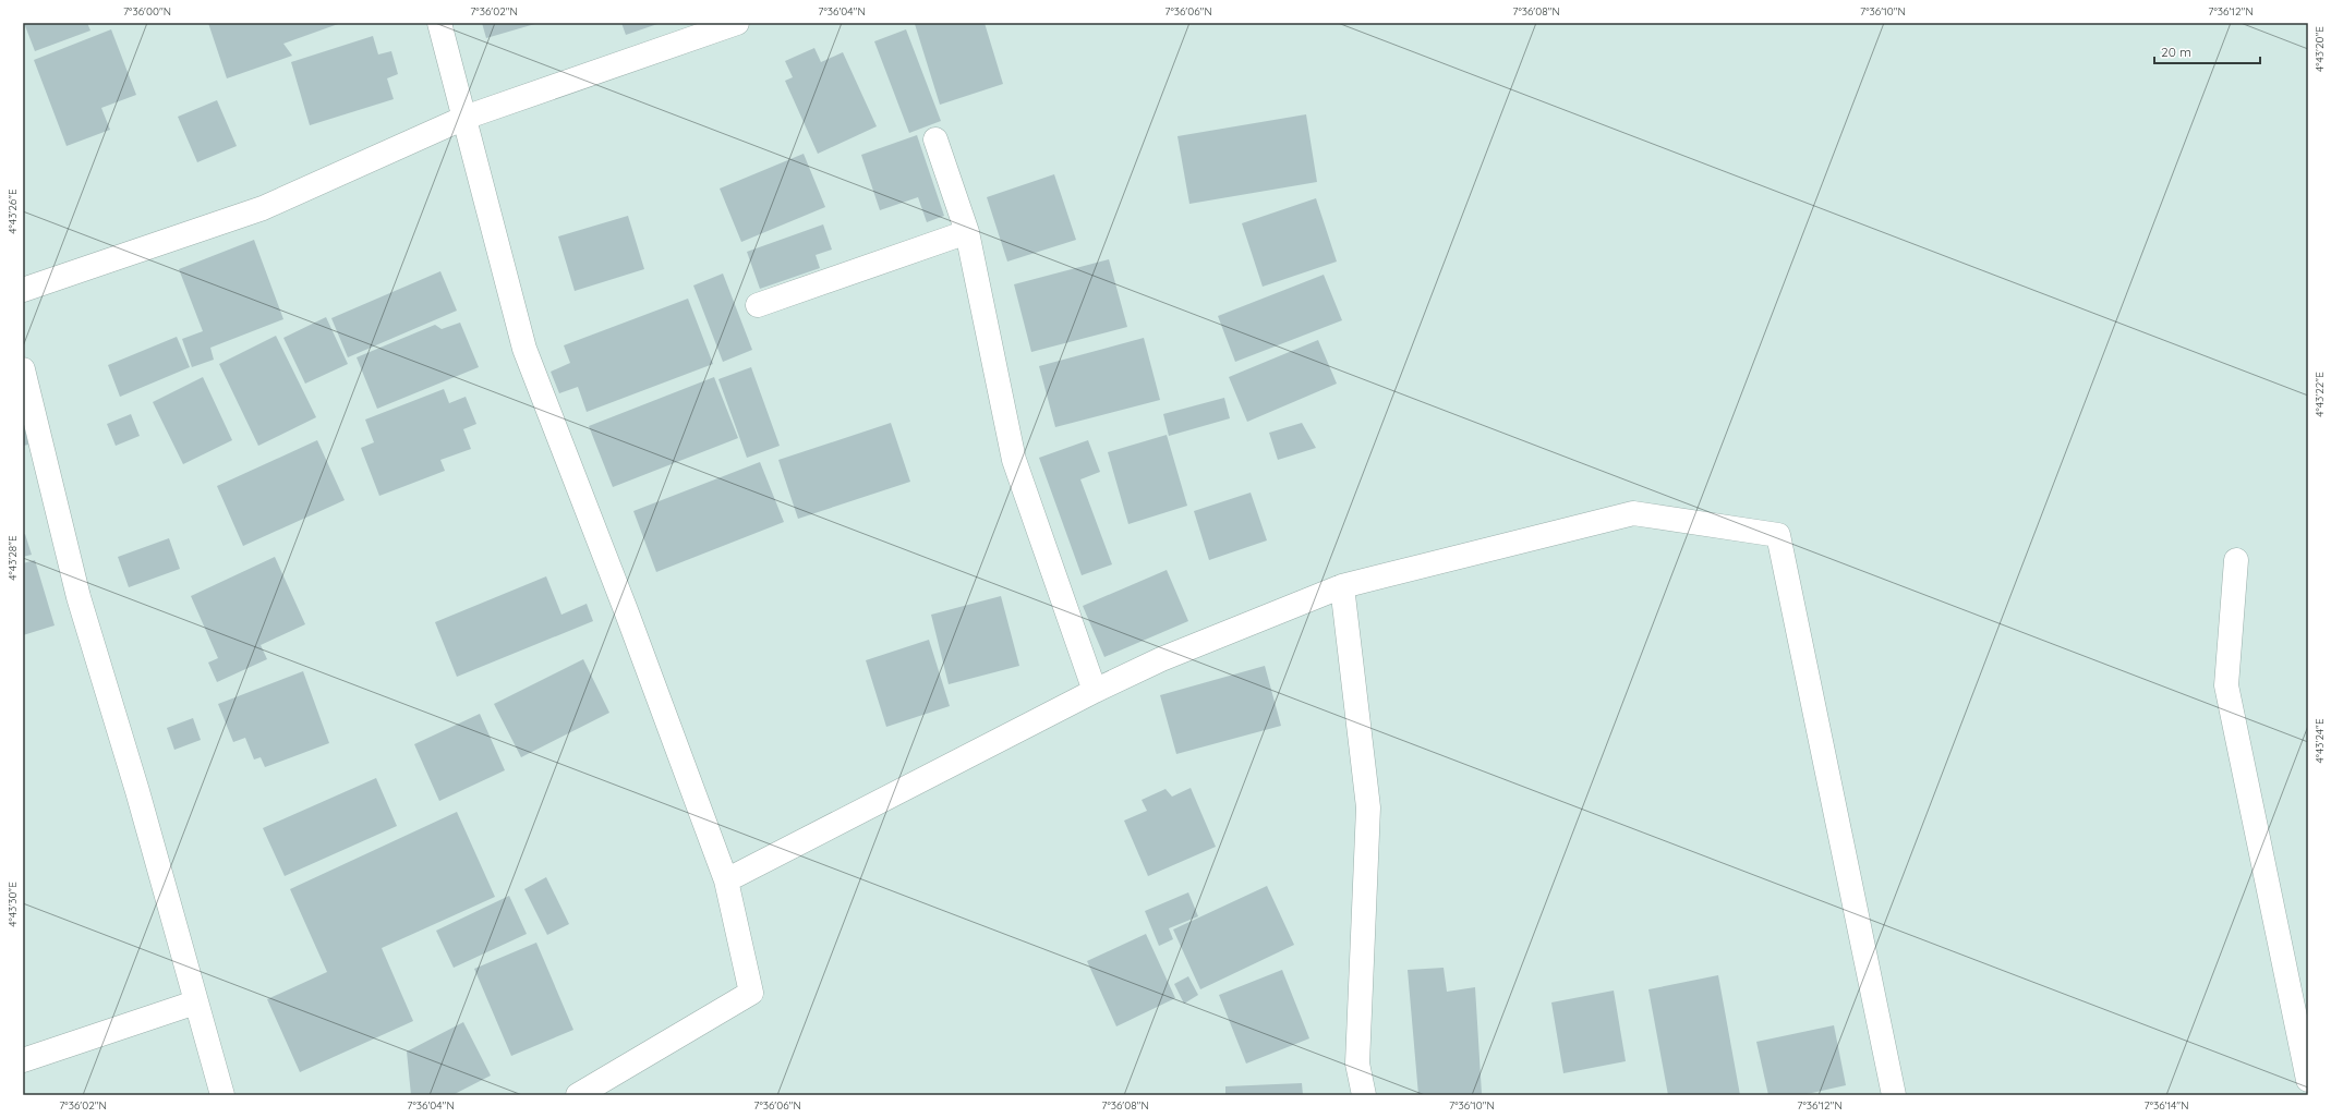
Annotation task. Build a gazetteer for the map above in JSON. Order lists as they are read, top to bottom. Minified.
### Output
{"scale_bar":"20 m","coordinates":["7°36'00\"N","7°36'02\"N","7°36'04\"N","7°36'06\"N","7°36'08\"N","7°36'10\"N","7°36'12\"N","4°43'20\"E","4°43'26\"E","4°43'22\"E","4°43'28\"E","4°43'24\"E","4°43'30\"E","7°36'14\"N"]}
